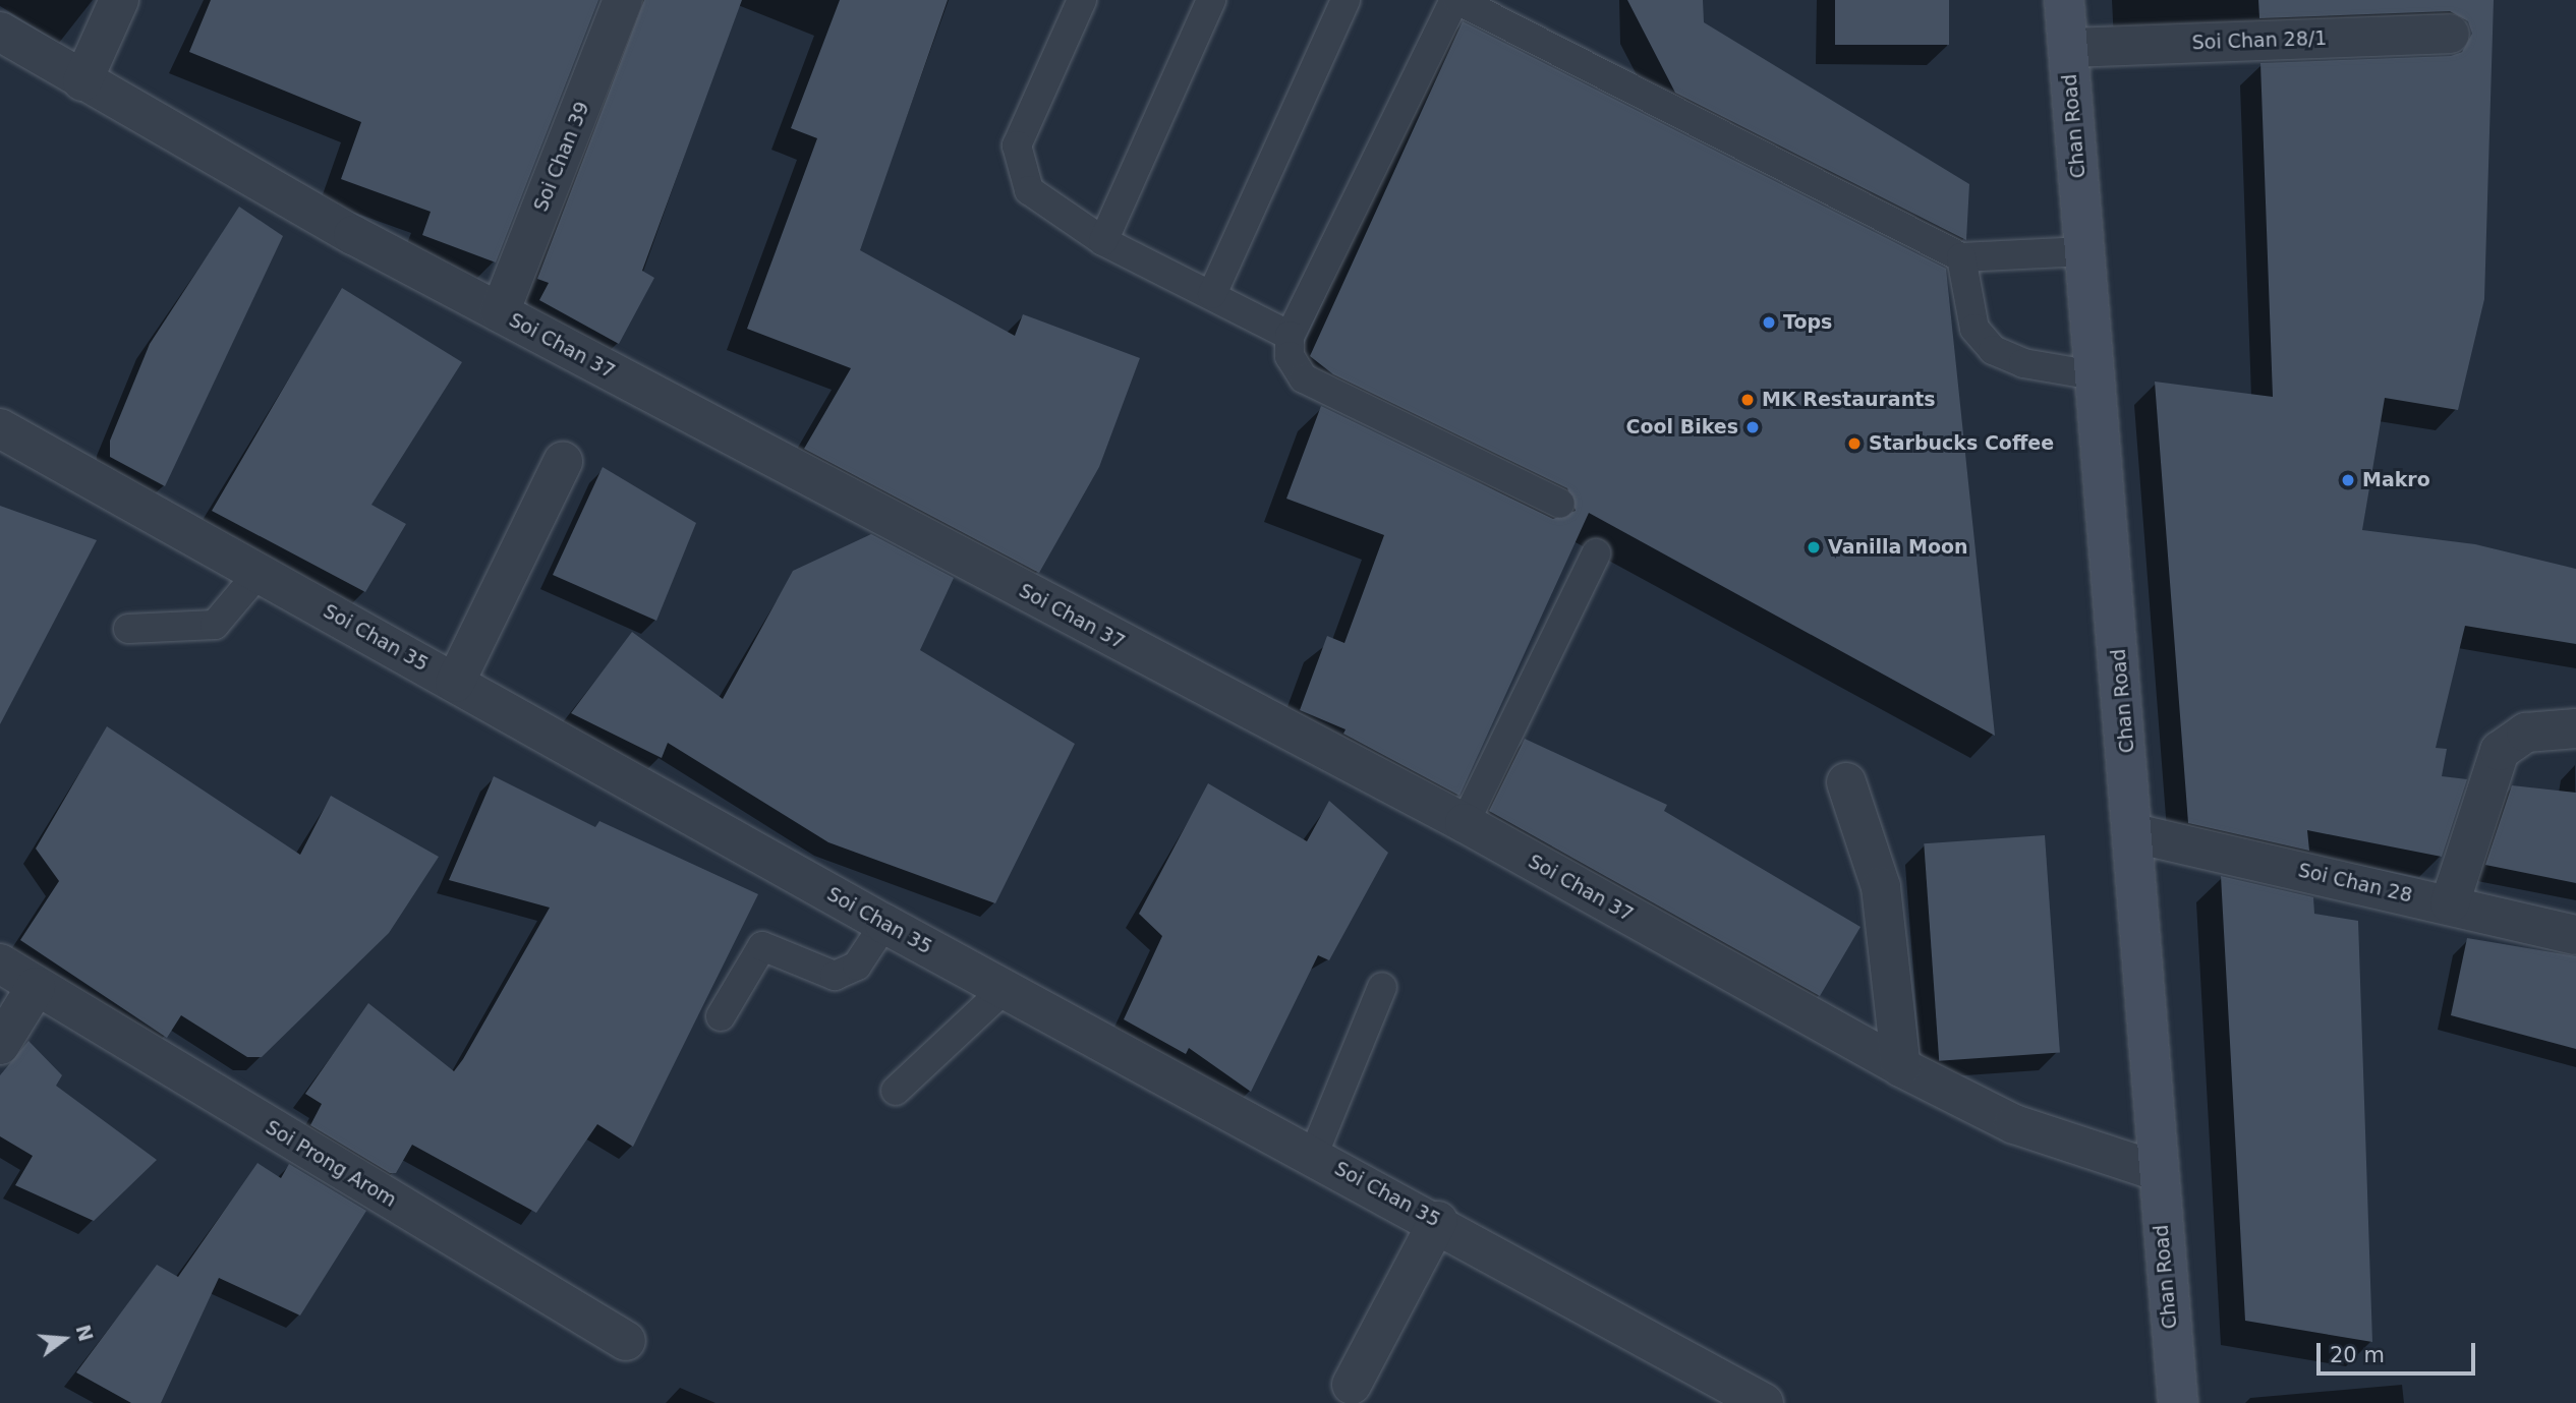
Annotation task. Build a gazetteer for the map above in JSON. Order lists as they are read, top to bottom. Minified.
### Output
{"streets":{"main road":["Chan Road"],"street":["Soi Chan 28/1","Soi Chan 39","Soi Chan 37","Soi Chan 35","Soi Chan 28","Soi Prong Arom"]},"crossings":[["Soi Chan 28/1","Chan Road"],["Chan Road","Soi Chan 37"],["Chan Road","Soi Chan 28"],["Soi Chan 39","Soi Chan 37"]],"places":["Tops","MK Restaurants","Cool Bikes","Starbucks Coffee","Makro","Vanilla Moon"],"scale_bar":"20 m","north":"right"}
